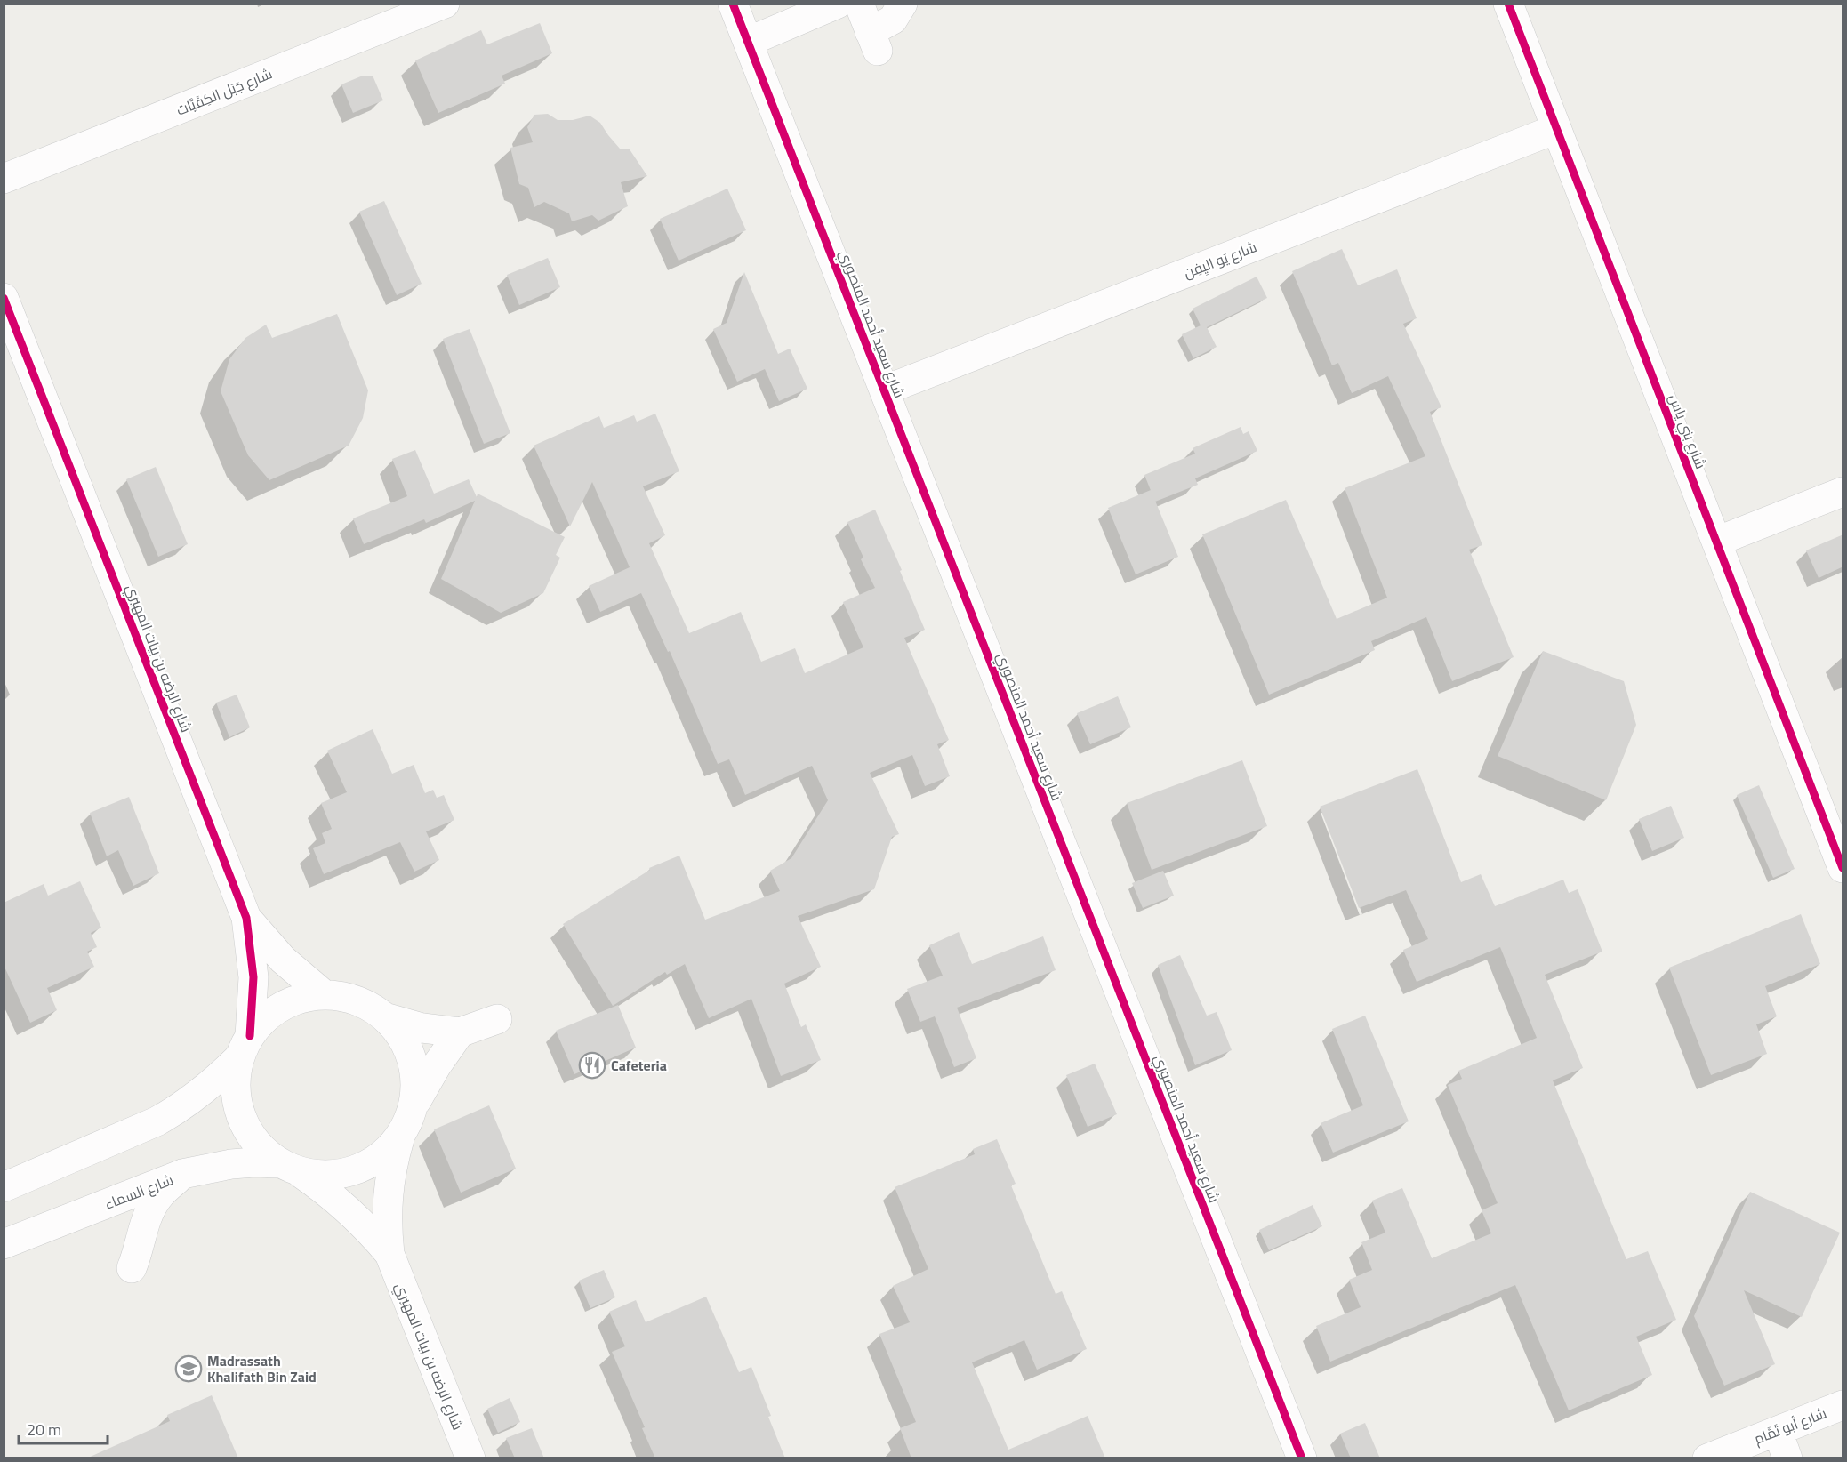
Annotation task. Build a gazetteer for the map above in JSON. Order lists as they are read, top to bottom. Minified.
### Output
{"streets":{"street":["شارع جَبَل الكِفَيَّات","شارع يَو اليِفِن","شارع سعيد أحمد المنصوري","شارع بني ياس","شارع الرضه بن بيات المهيري","شارع السماء","شارع أبو تَمَّام"]},"crossings":[["شارع يَو اليِفِن","شارع سعيد أحمد المنصوري"],["شارع يَو اليِفِن","شارع بني ياس"],["شارع الرضه بن بيات المهيري","شارع السماء"]],"places":{"restaurant":["Cafeteria"],"school or university":["Madrassath Khalifath Bin Zaid"]},"scale_bar":"20 m"}
